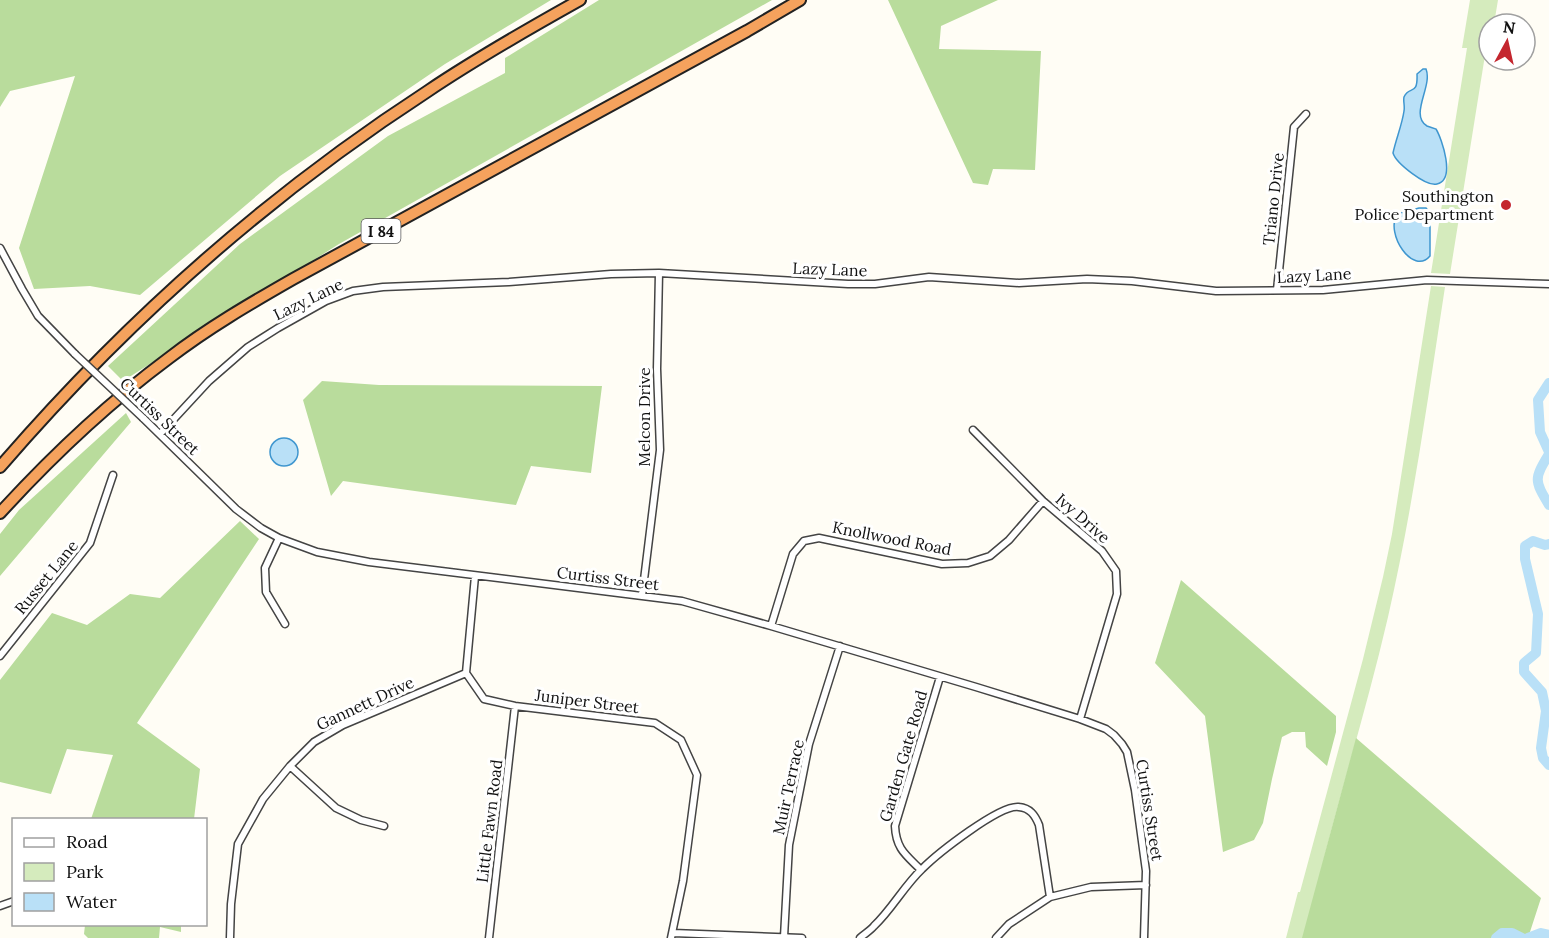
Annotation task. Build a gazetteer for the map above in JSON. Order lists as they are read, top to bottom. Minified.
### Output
{"streets":{"highway":["I 84"],"street":["Triano Drive","Lazy Lane","Curtiss Street","Melcon Drive","Ivy Drive","Knollwood Road","Russet Lane","Juniper Street","Gannett Drive","Garden Gate Road","Muir Terrace","Little Fawn Road"]},"crossings":[["Triano Drive","Lazy Lane"],["Lazy Lane","Curtiss Street"],["Lazy Lane","Melcon Drive"],["Curtiss Street","Melcon Drive"],["Curtiss Street","Ivy Drive"],["Curtiss Street","Knollwood Road"],["Curtiss Street","Garden Gate Road"],["Curtiss Street","Muir Terrace"],["Ivy Drive","Knollwood Road"],["Juniper Street","Gannett Drive"],["Juniper Street","Little Fawn Road"]],"places":["Southington Police Department"],"legend":["Road","Park","Water"],"north":"top"}
